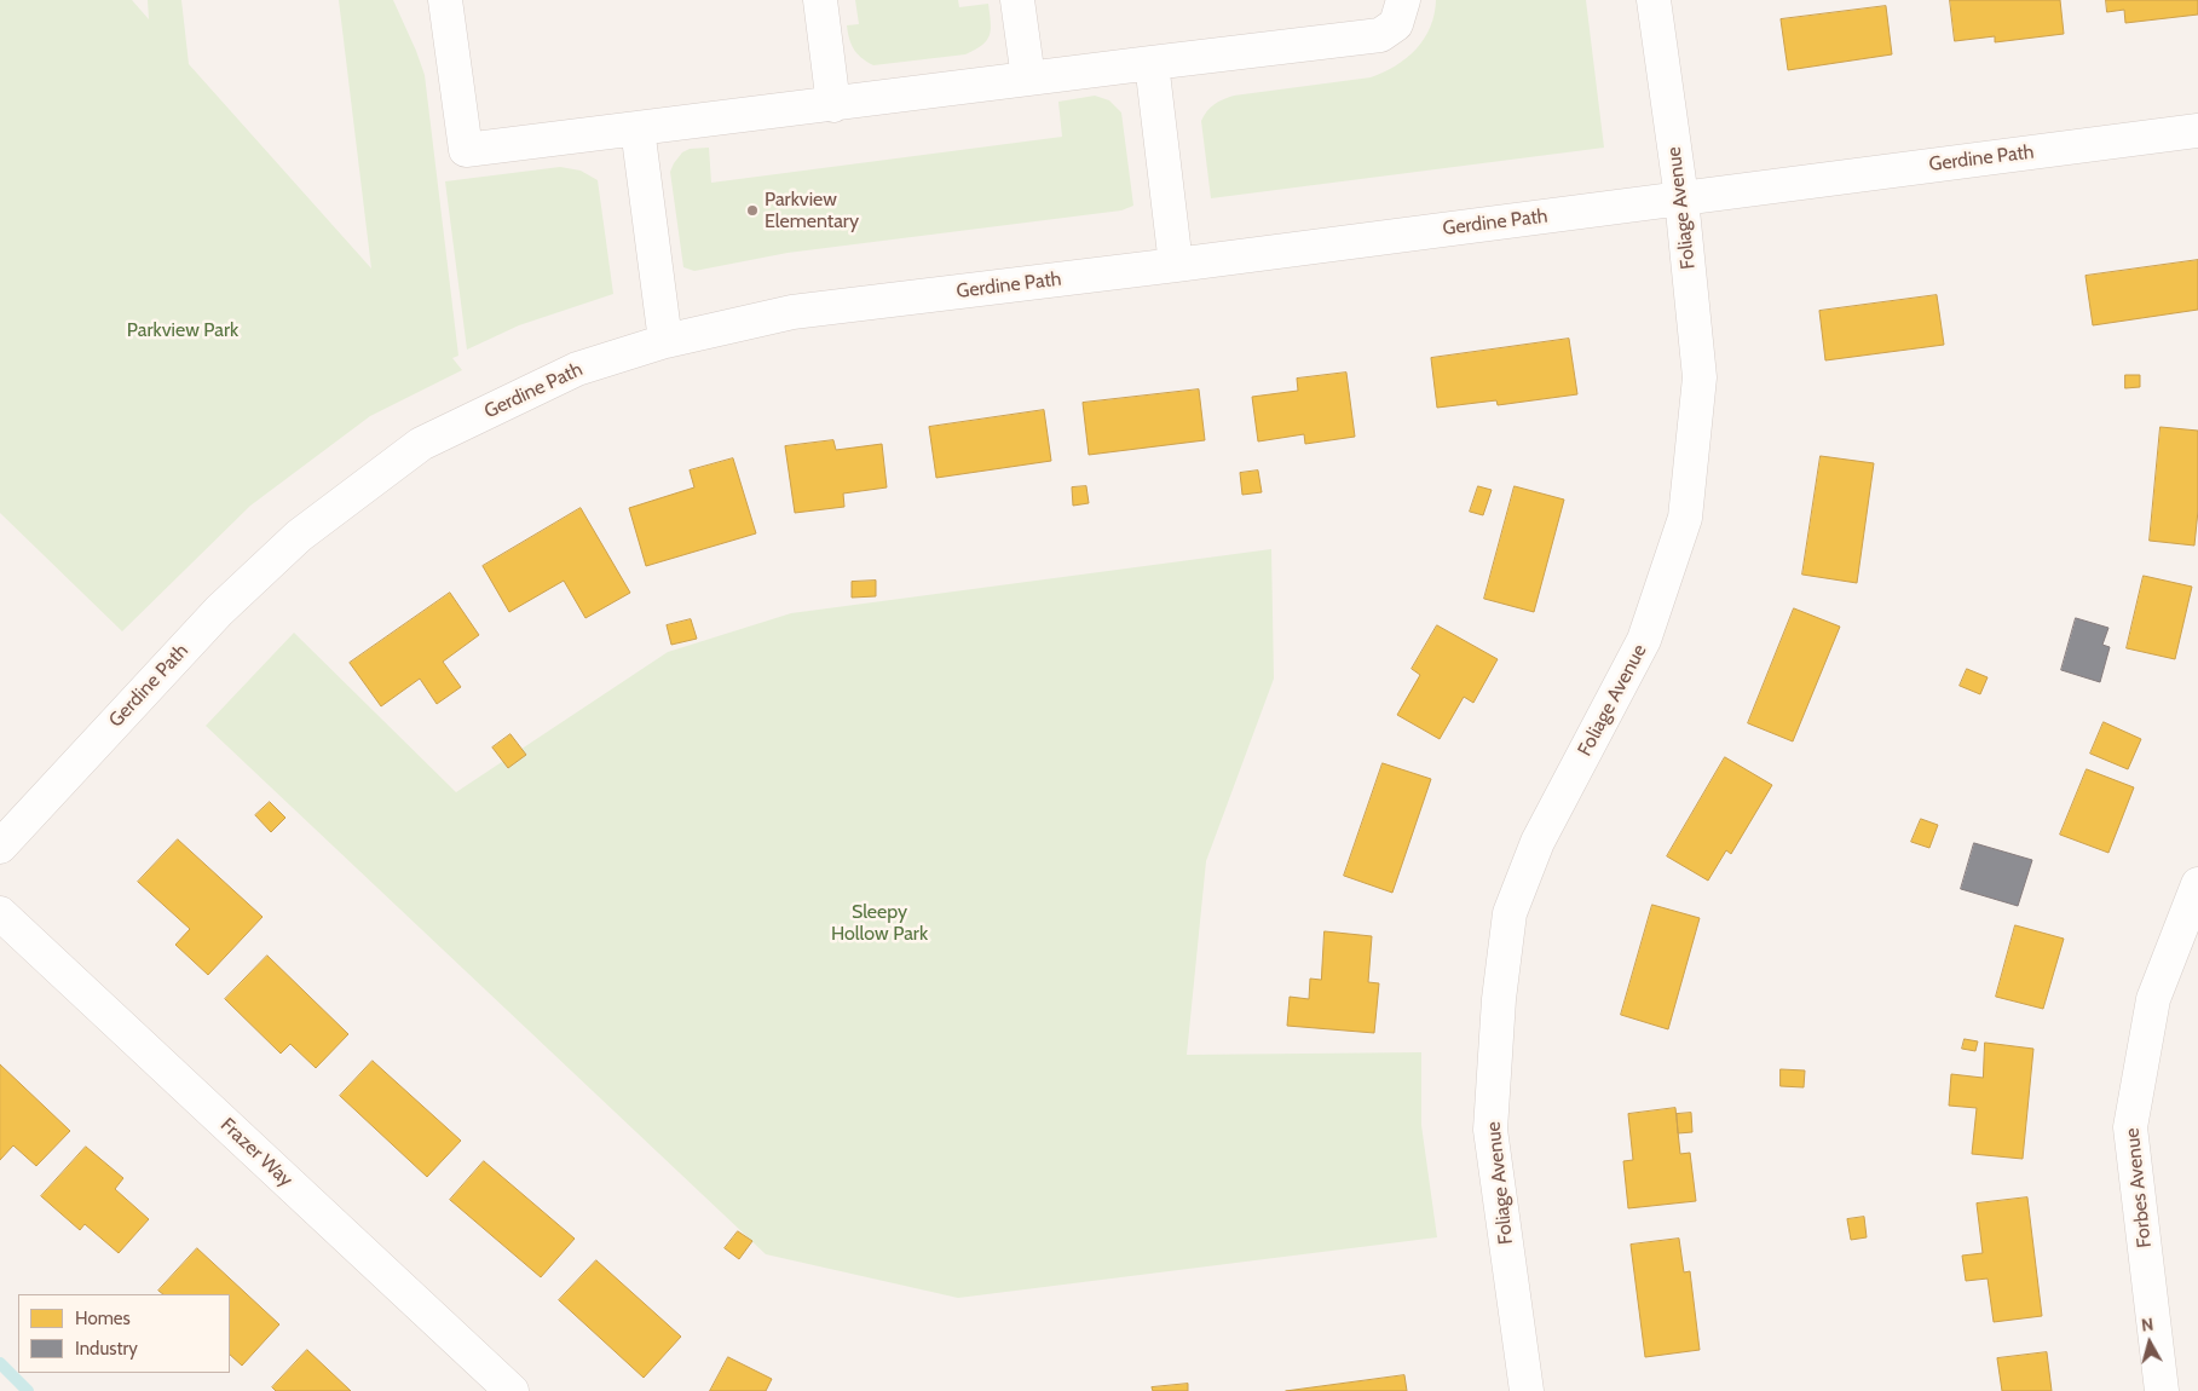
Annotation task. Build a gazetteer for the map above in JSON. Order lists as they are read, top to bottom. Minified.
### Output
{"streets":{"street":["Gerdine Path","Foliage Avenue","Frazer Way","Forbes Avenue"]},"crossings":[["Gerdine Path","Foliage Avenue"]],"parks":["Parkview Park","Sleepy Hollow Park"],"places":["Parkview Elementary"],"legend":["Homes","Industry"],"north":"top"}
